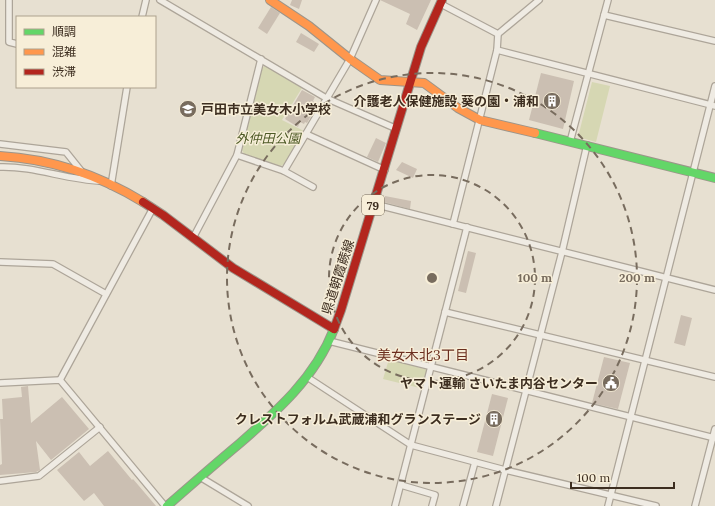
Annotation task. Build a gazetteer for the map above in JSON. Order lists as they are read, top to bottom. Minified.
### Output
{"streets":{"street":["79","県道朝霞蕨線"]},"districts":["美女木北3丁目"],"parks":["外仲田公園"],"places":{"building":["介護老人保健施設 葵の園・浦和","クレストフォルム武蔵浦和グランステージ"],"school or university":["戸田市立美女木小学校"],"public building":["ヤマト運輸 さいたま内谷センター"]},"legend":["順調","混雑","渋滞"],"scale_bar":"100 m","rings":["100 m","200 m"]}
